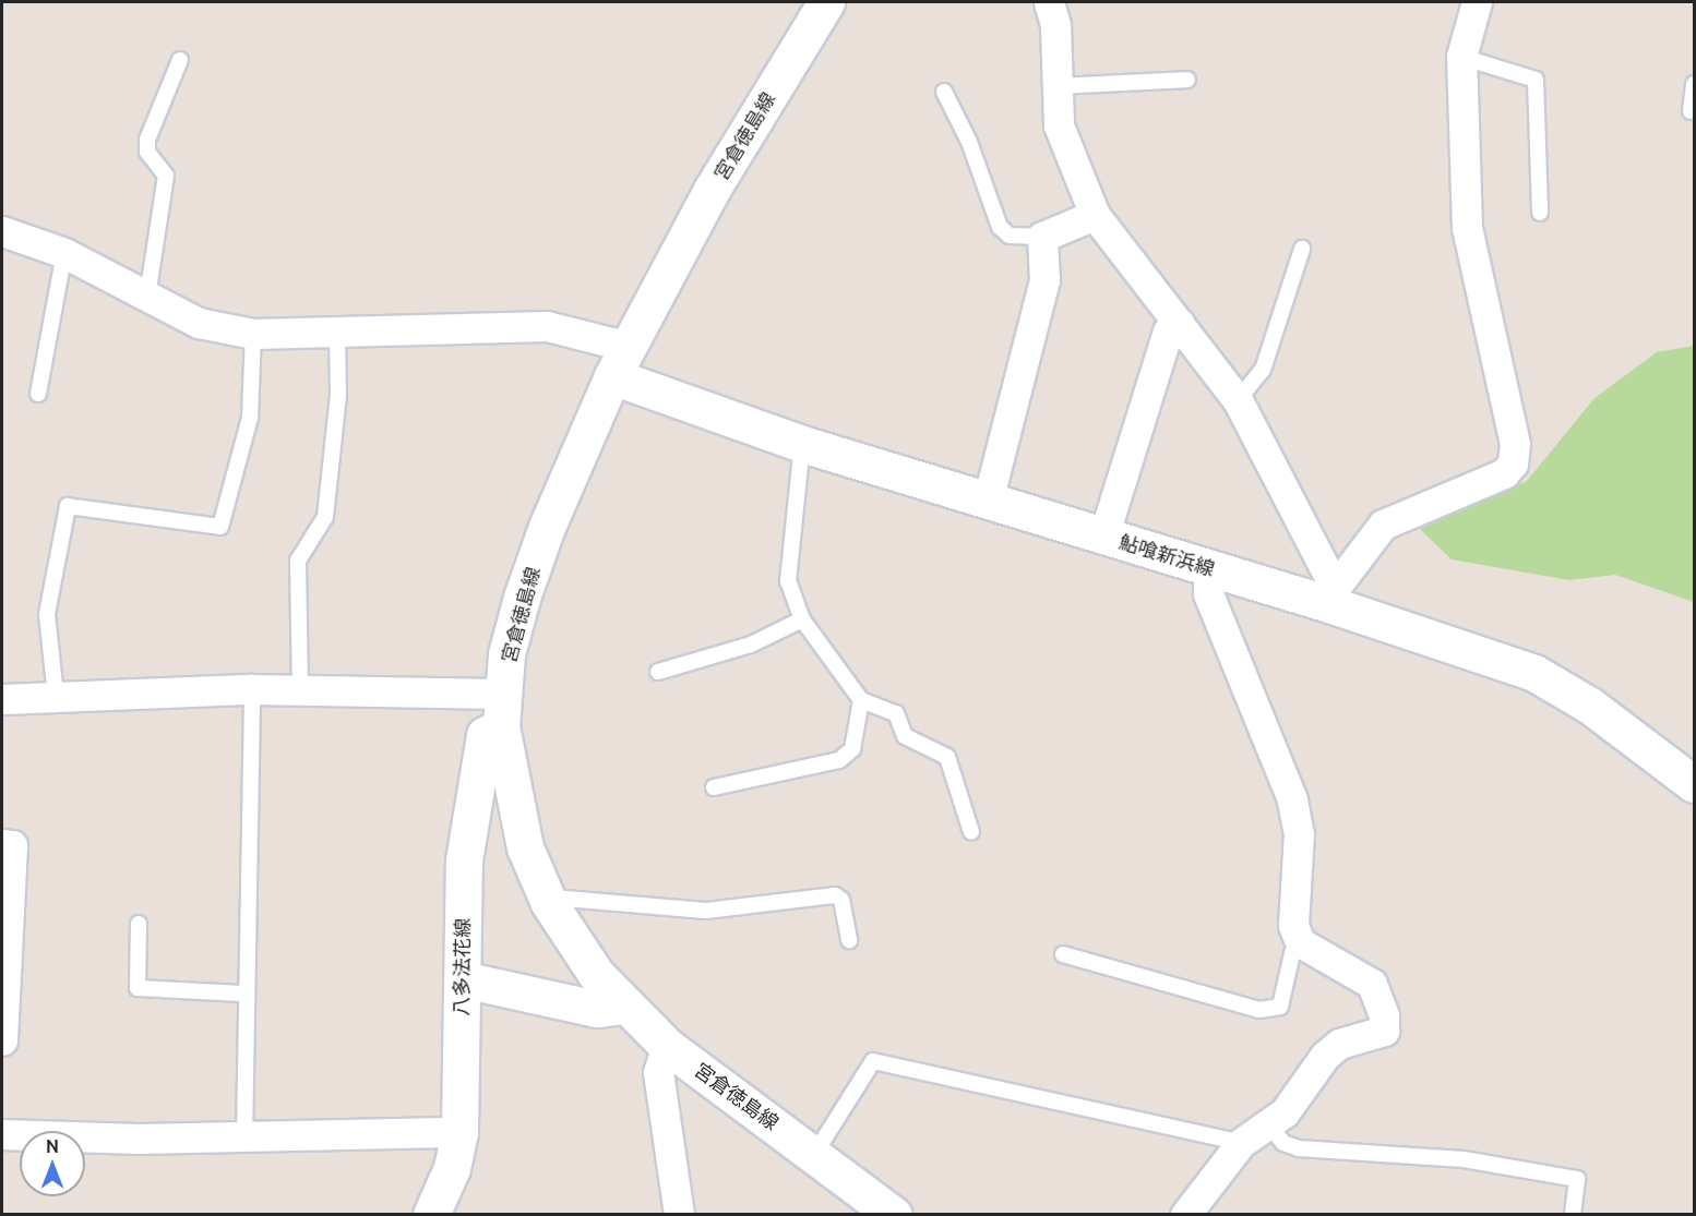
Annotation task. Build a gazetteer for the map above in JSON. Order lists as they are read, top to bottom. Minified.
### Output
{"streets":{"main road":["宮倉徳島線","鮎喰新浜線","八多法花線"]},"crossings":[["宮倉徳島線","鮎喰新浜線"],["宮倉徳島線","八多法花線"]],"north":"top"}
